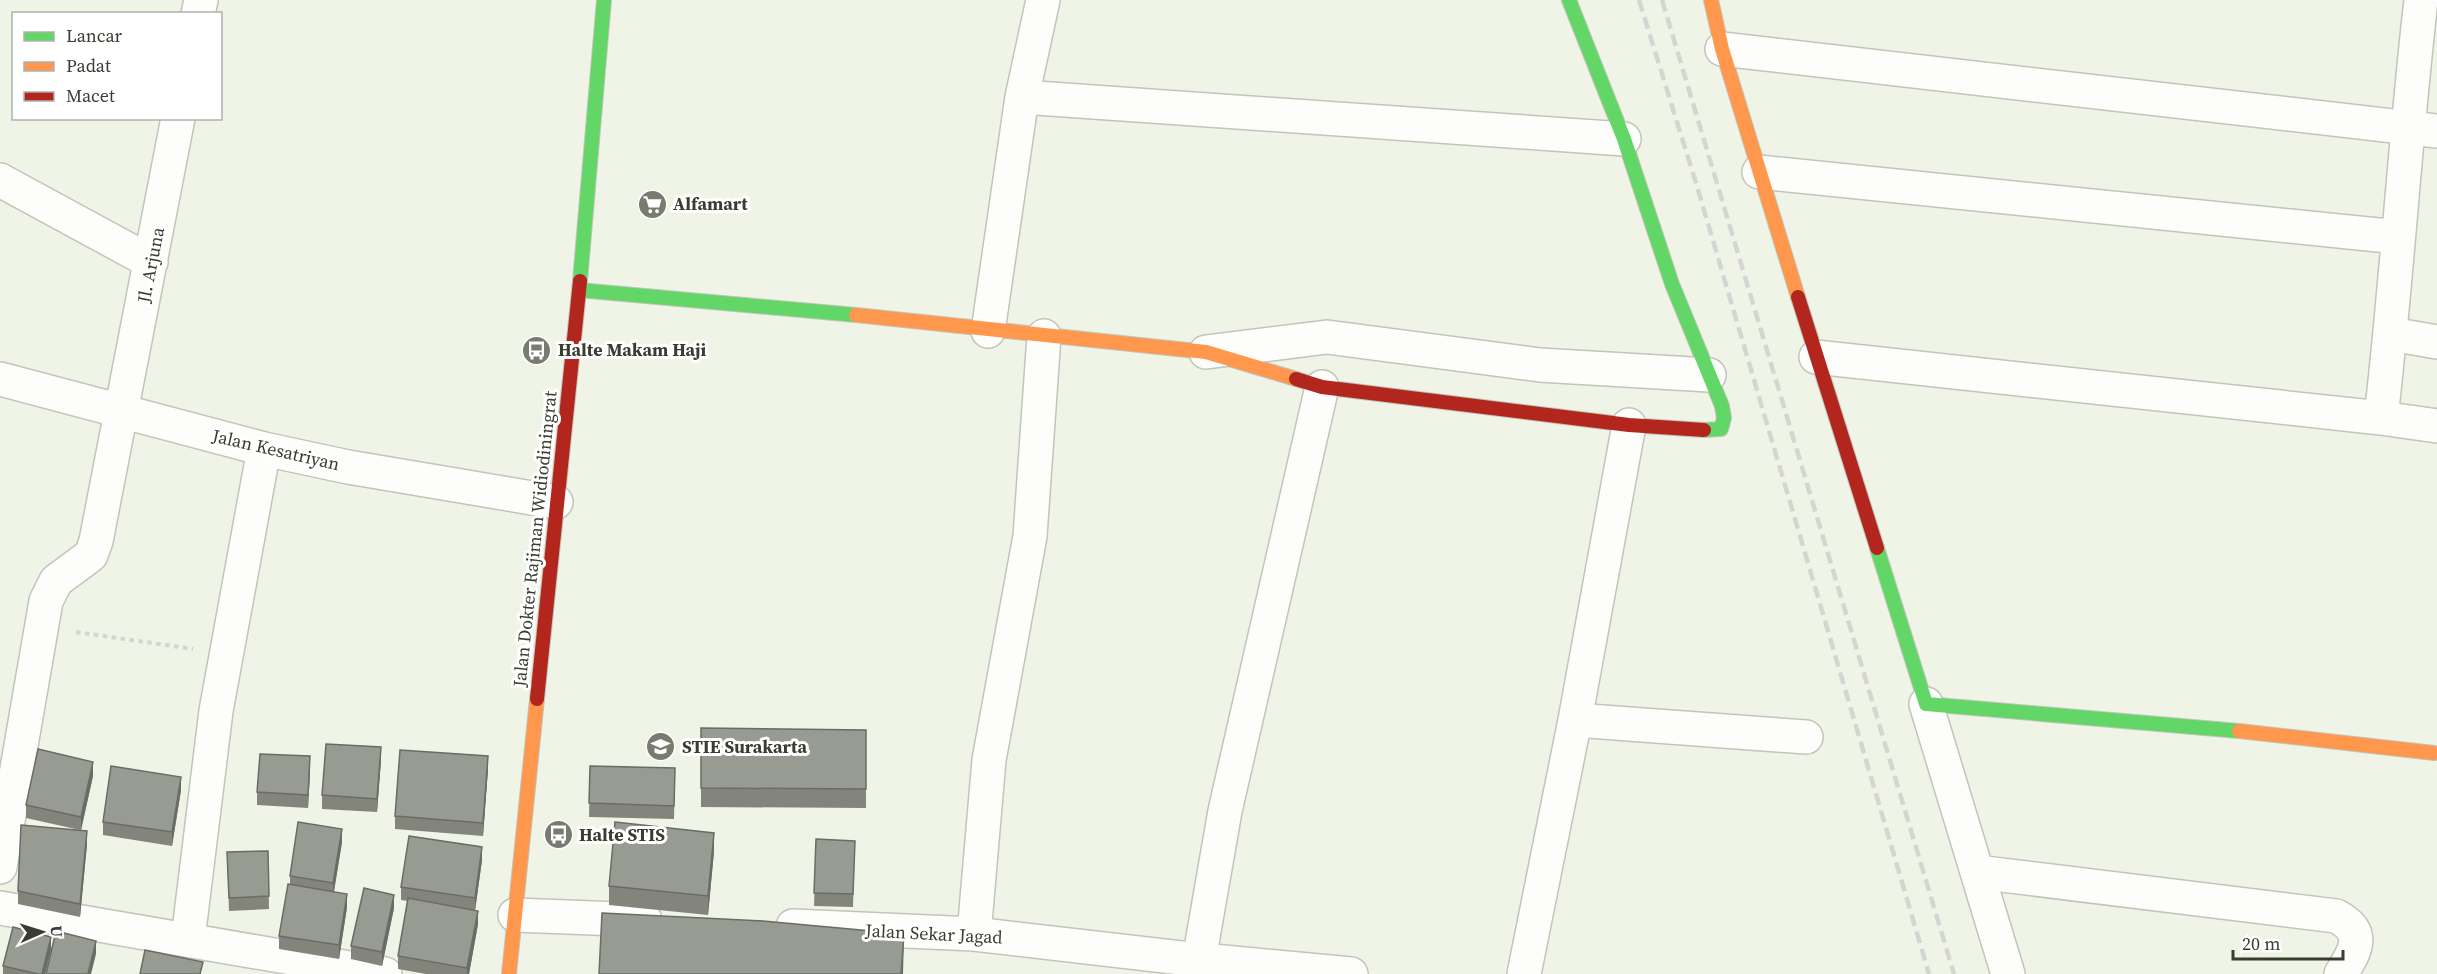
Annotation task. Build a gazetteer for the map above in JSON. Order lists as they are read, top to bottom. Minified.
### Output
{"streets":{"street":["Jl. Arjuna","Jalan Kesatriyan","Jalan Dokter Rajiman Widiodiningrat","Jalan Sekar Jagad"]},"crossings":[["Jl. Arjuna","Jalan Kesatriyan"],["Jalan Kesatriyan","Jalan Dokter Rajiman Widiodiningrat"]],"places":{"supermarket":["Alfamart"],"bus stop":["Halte Makam Haji","Halte STIS"],"school or university":["STIE Surakarta"]},"legend":["Lancar","Padat","Macet"],"scale_bar":"20 m","north":"right"}
